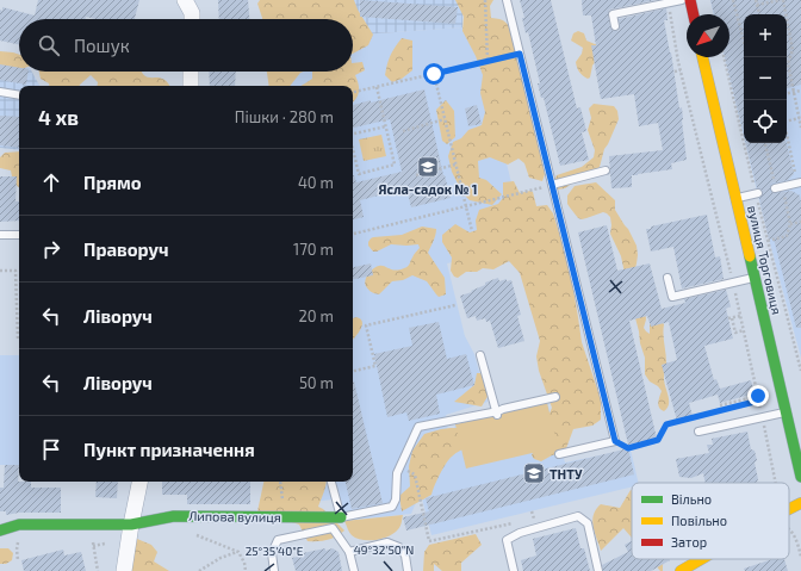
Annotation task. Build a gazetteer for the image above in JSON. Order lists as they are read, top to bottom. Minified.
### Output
{"streets":{"street":["вулиця Торговиця","Липова вулиця"]},"places":{"school or university":["Ясла-садок № 1","ТНТУ"]},"legend":["Вільно","Повільно","Затор"],"north":"bottom left","page":{"map_buttons":["+","−"],"search":"Пошук","heading":["4 хв","Пішки · 280 m"],"list":[["Прямо","40 m"],["Праворуч","170 m"],["Ліворуч","20 m"],["Ліворуч","50 m"],"Пункт призначення"]},"coordinates":["49°32'50\"N","25°35'40\"E"]}
